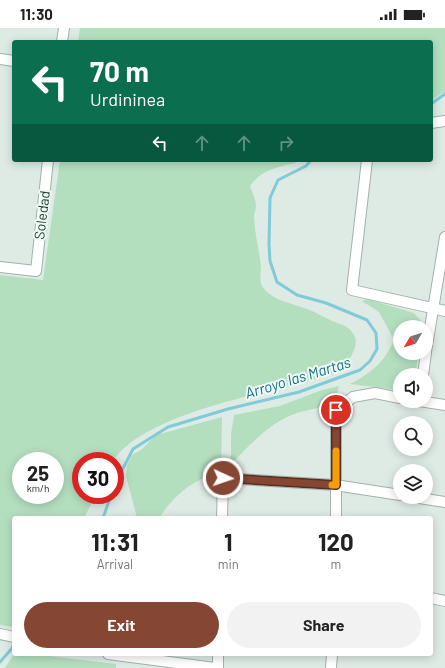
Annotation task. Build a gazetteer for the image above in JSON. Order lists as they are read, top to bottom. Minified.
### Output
{"streets":{"street":["Soledad"]},"water":["Arroyo las Martas"],"north":"bottom left","page":{"status":"11:30","turn":["70 m","Urdininea"],"speed":"25 km/h","limit":"30","eta":["11:31","Arrival","1","min","120","m"],"buttons":["Exit","Share"]}}
